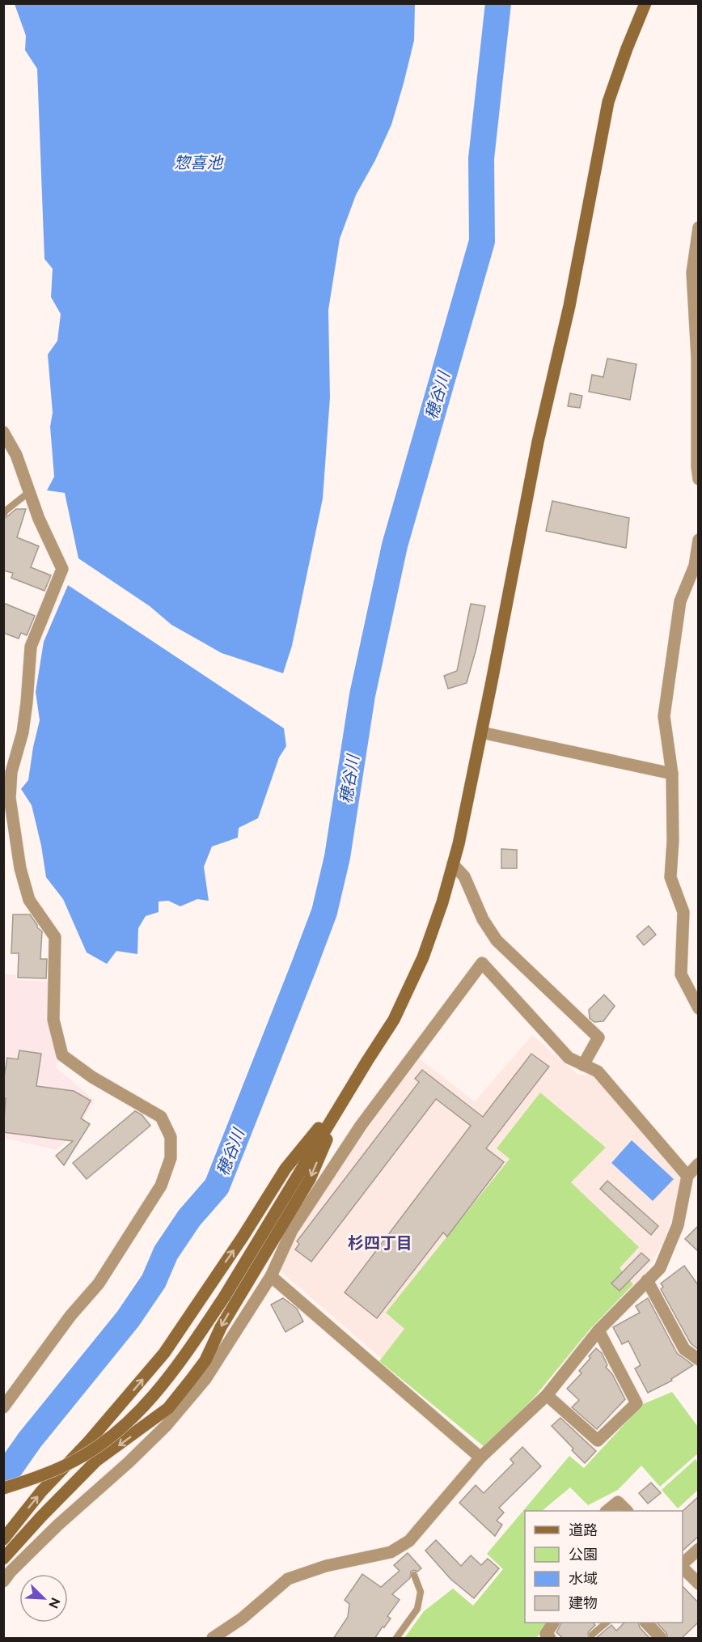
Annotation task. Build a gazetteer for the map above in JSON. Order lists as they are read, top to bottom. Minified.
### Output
{"districts":["杉四丁目"],"water":["惣喜池","穂谷川"],"legend":["道路","公園","水域","建物"],"north":"bottom right"}
